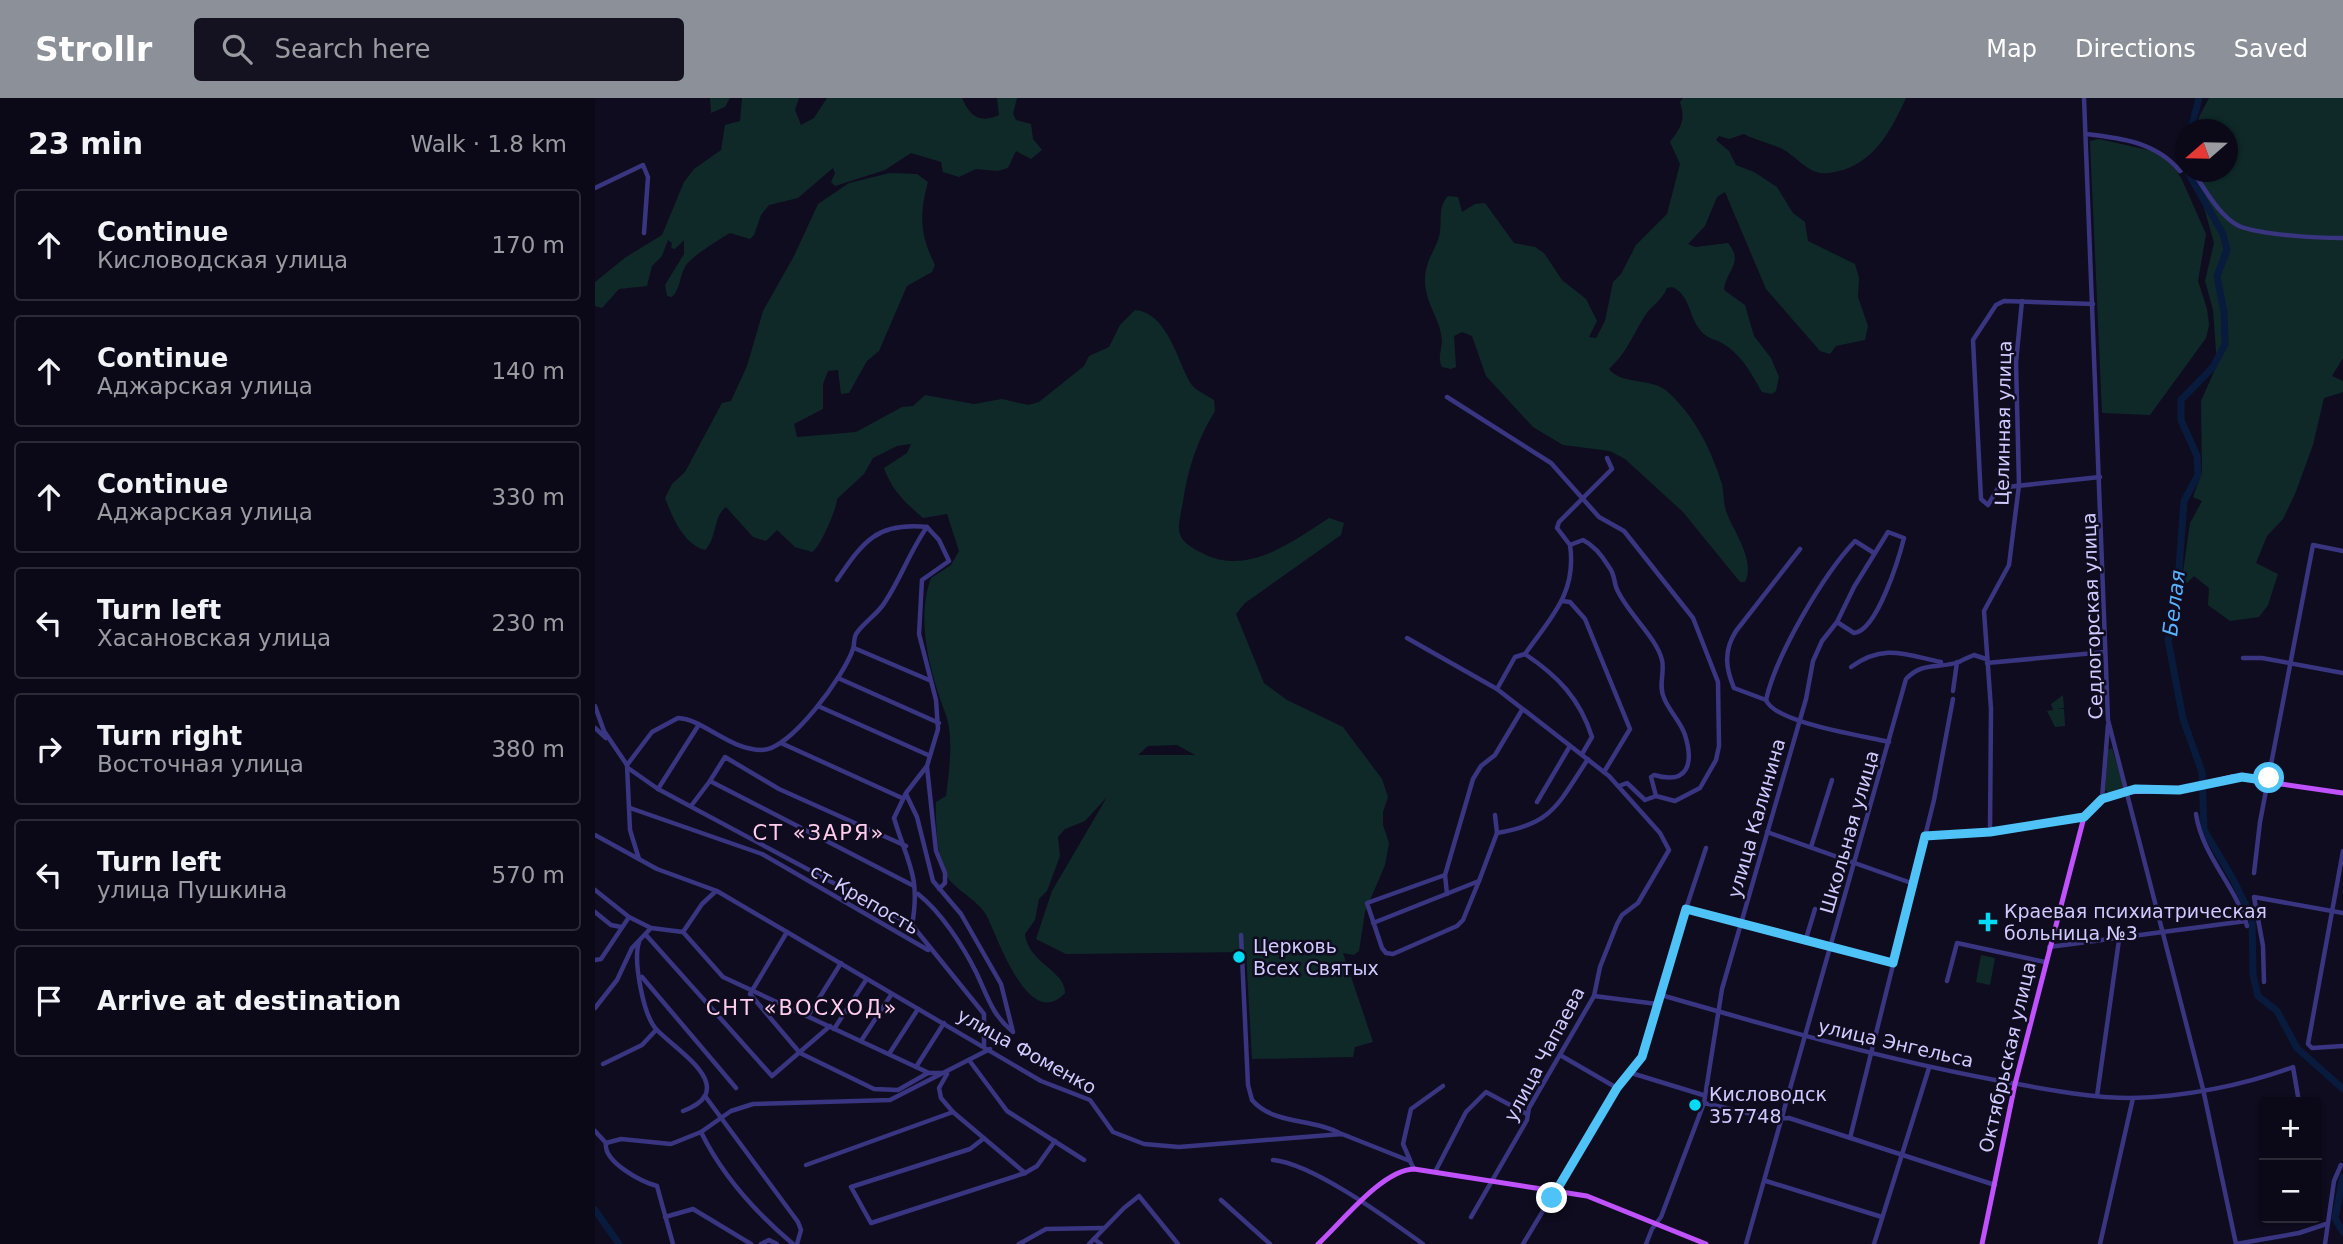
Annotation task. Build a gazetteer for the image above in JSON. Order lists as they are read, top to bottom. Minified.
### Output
{"streets":{"main road":["Октябрьская улица"],"street":["Целинная улица","Седлогорская улица","улица Калинина","Школьная улица","ст Крепость","улица Энгельса","улица Фоменко","улица Чапаева"]},"crossings":[["Седлогорская улица","улица Энгельса"],["улица Калинина","улица Энгельса"],["Школьная улица","улица Энгельса"],["улица Энгельса","Октябрьская улица"]],"districts":["СТ «ЗАРЯ»","СНТ «ВОСХОД»"],"water":["Белая"],"places":{"health":["Краевая психиатрическая больница №3"],"other":["Церковь Всех Святых","Кисловодск 357748"]},"north":"left","page":{"header":"Strollr","search":"Search here","nav":["Map","Directions","Saved"],"heading":["23 min","Walk · 1.8 km"],"list":[["Continue","Кисловодская улица","170 m"],["Continue","Аджарская улица","140 m"],["Continue","Аджарская улица","330 m"],["Turn left","Хасановская улица","230 m"],["Turn right","Восточная улица","380 m"],["Turn left","улица Пушкина","570 m"],"Arrive at destination"],"map_buttons":["+","−"]}}
